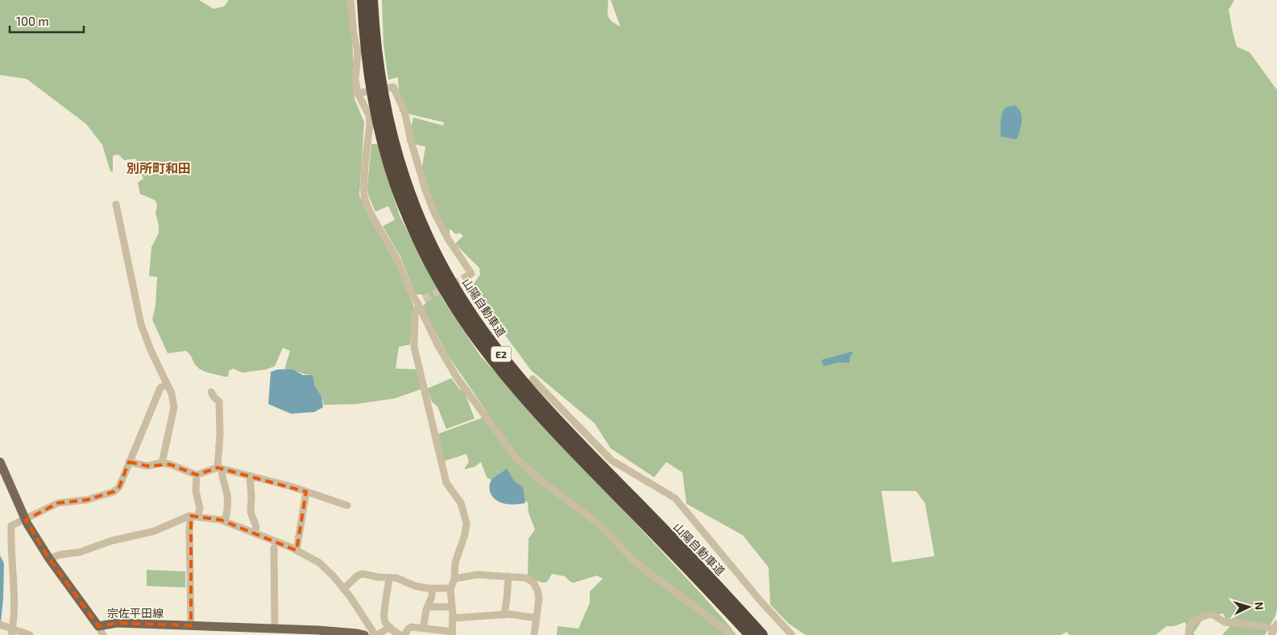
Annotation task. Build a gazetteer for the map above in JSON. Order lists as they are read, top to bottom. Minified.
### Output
{"streets":{"highway":["山陽自動車道","E2"],"main road":["宗佐平田線"]},"districts":["別所町和田"],"scale_bar":"100 m","north":"right"}
